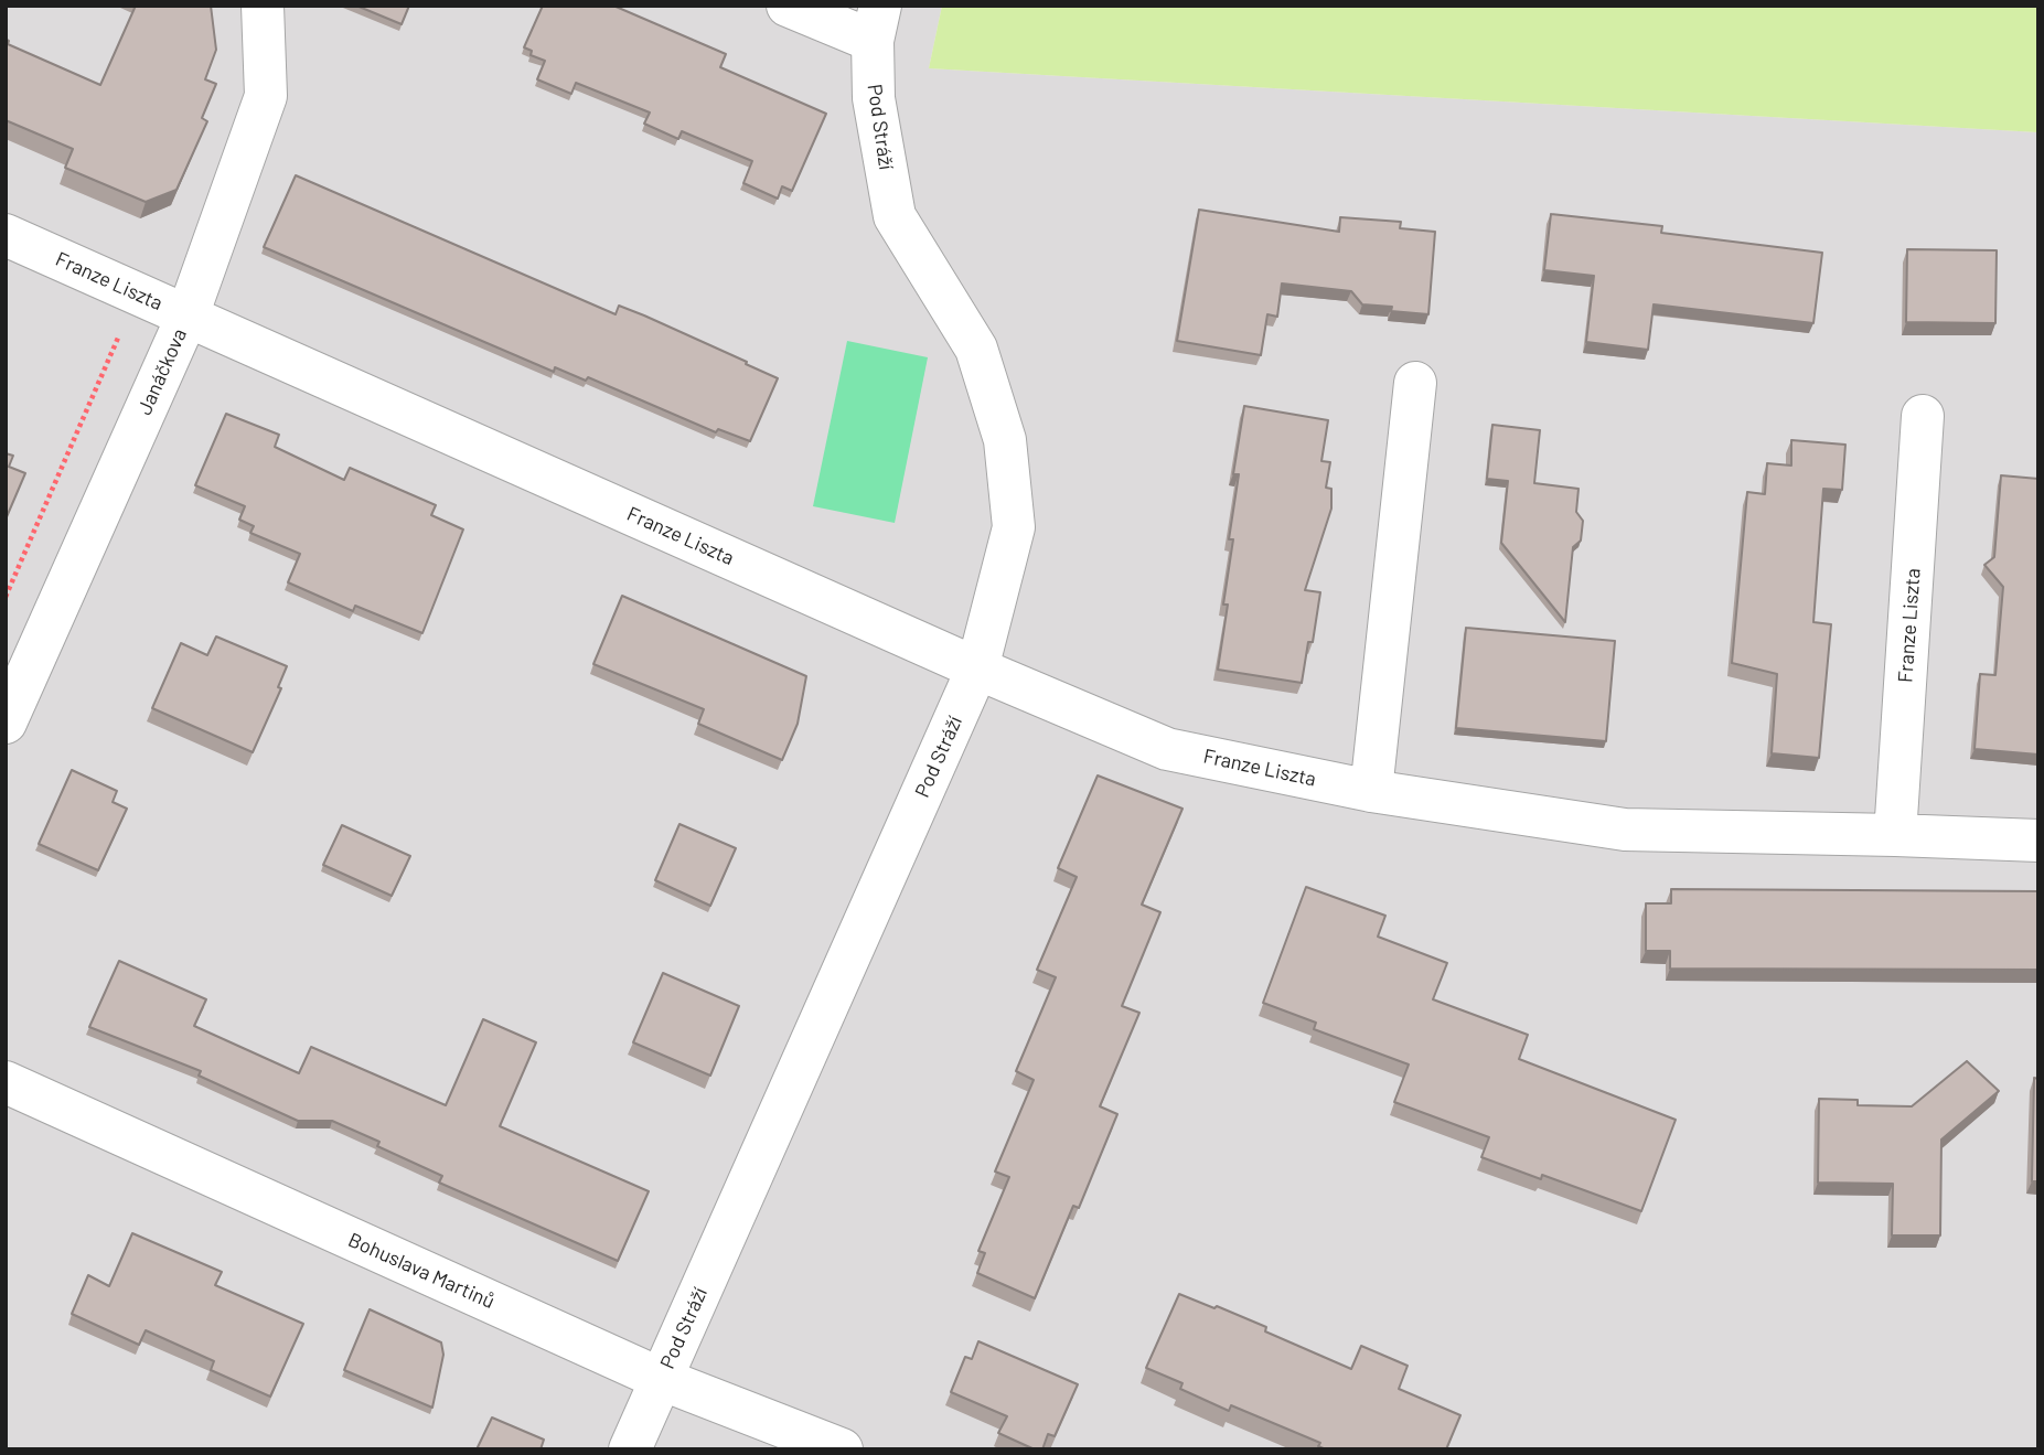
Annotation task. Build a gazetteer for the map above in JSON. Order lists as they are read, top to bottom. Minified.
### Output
{"streets":{"street":["Pod Stráží","Franze Liszta","Janáčkova","Bohuslava Martinů"]},"crossings":[["Pod Stráží","Franze Liszta"],["Pod Stráží","Bohuslava Martinů"],["Franze Liszta","Janáčkova"]]}
